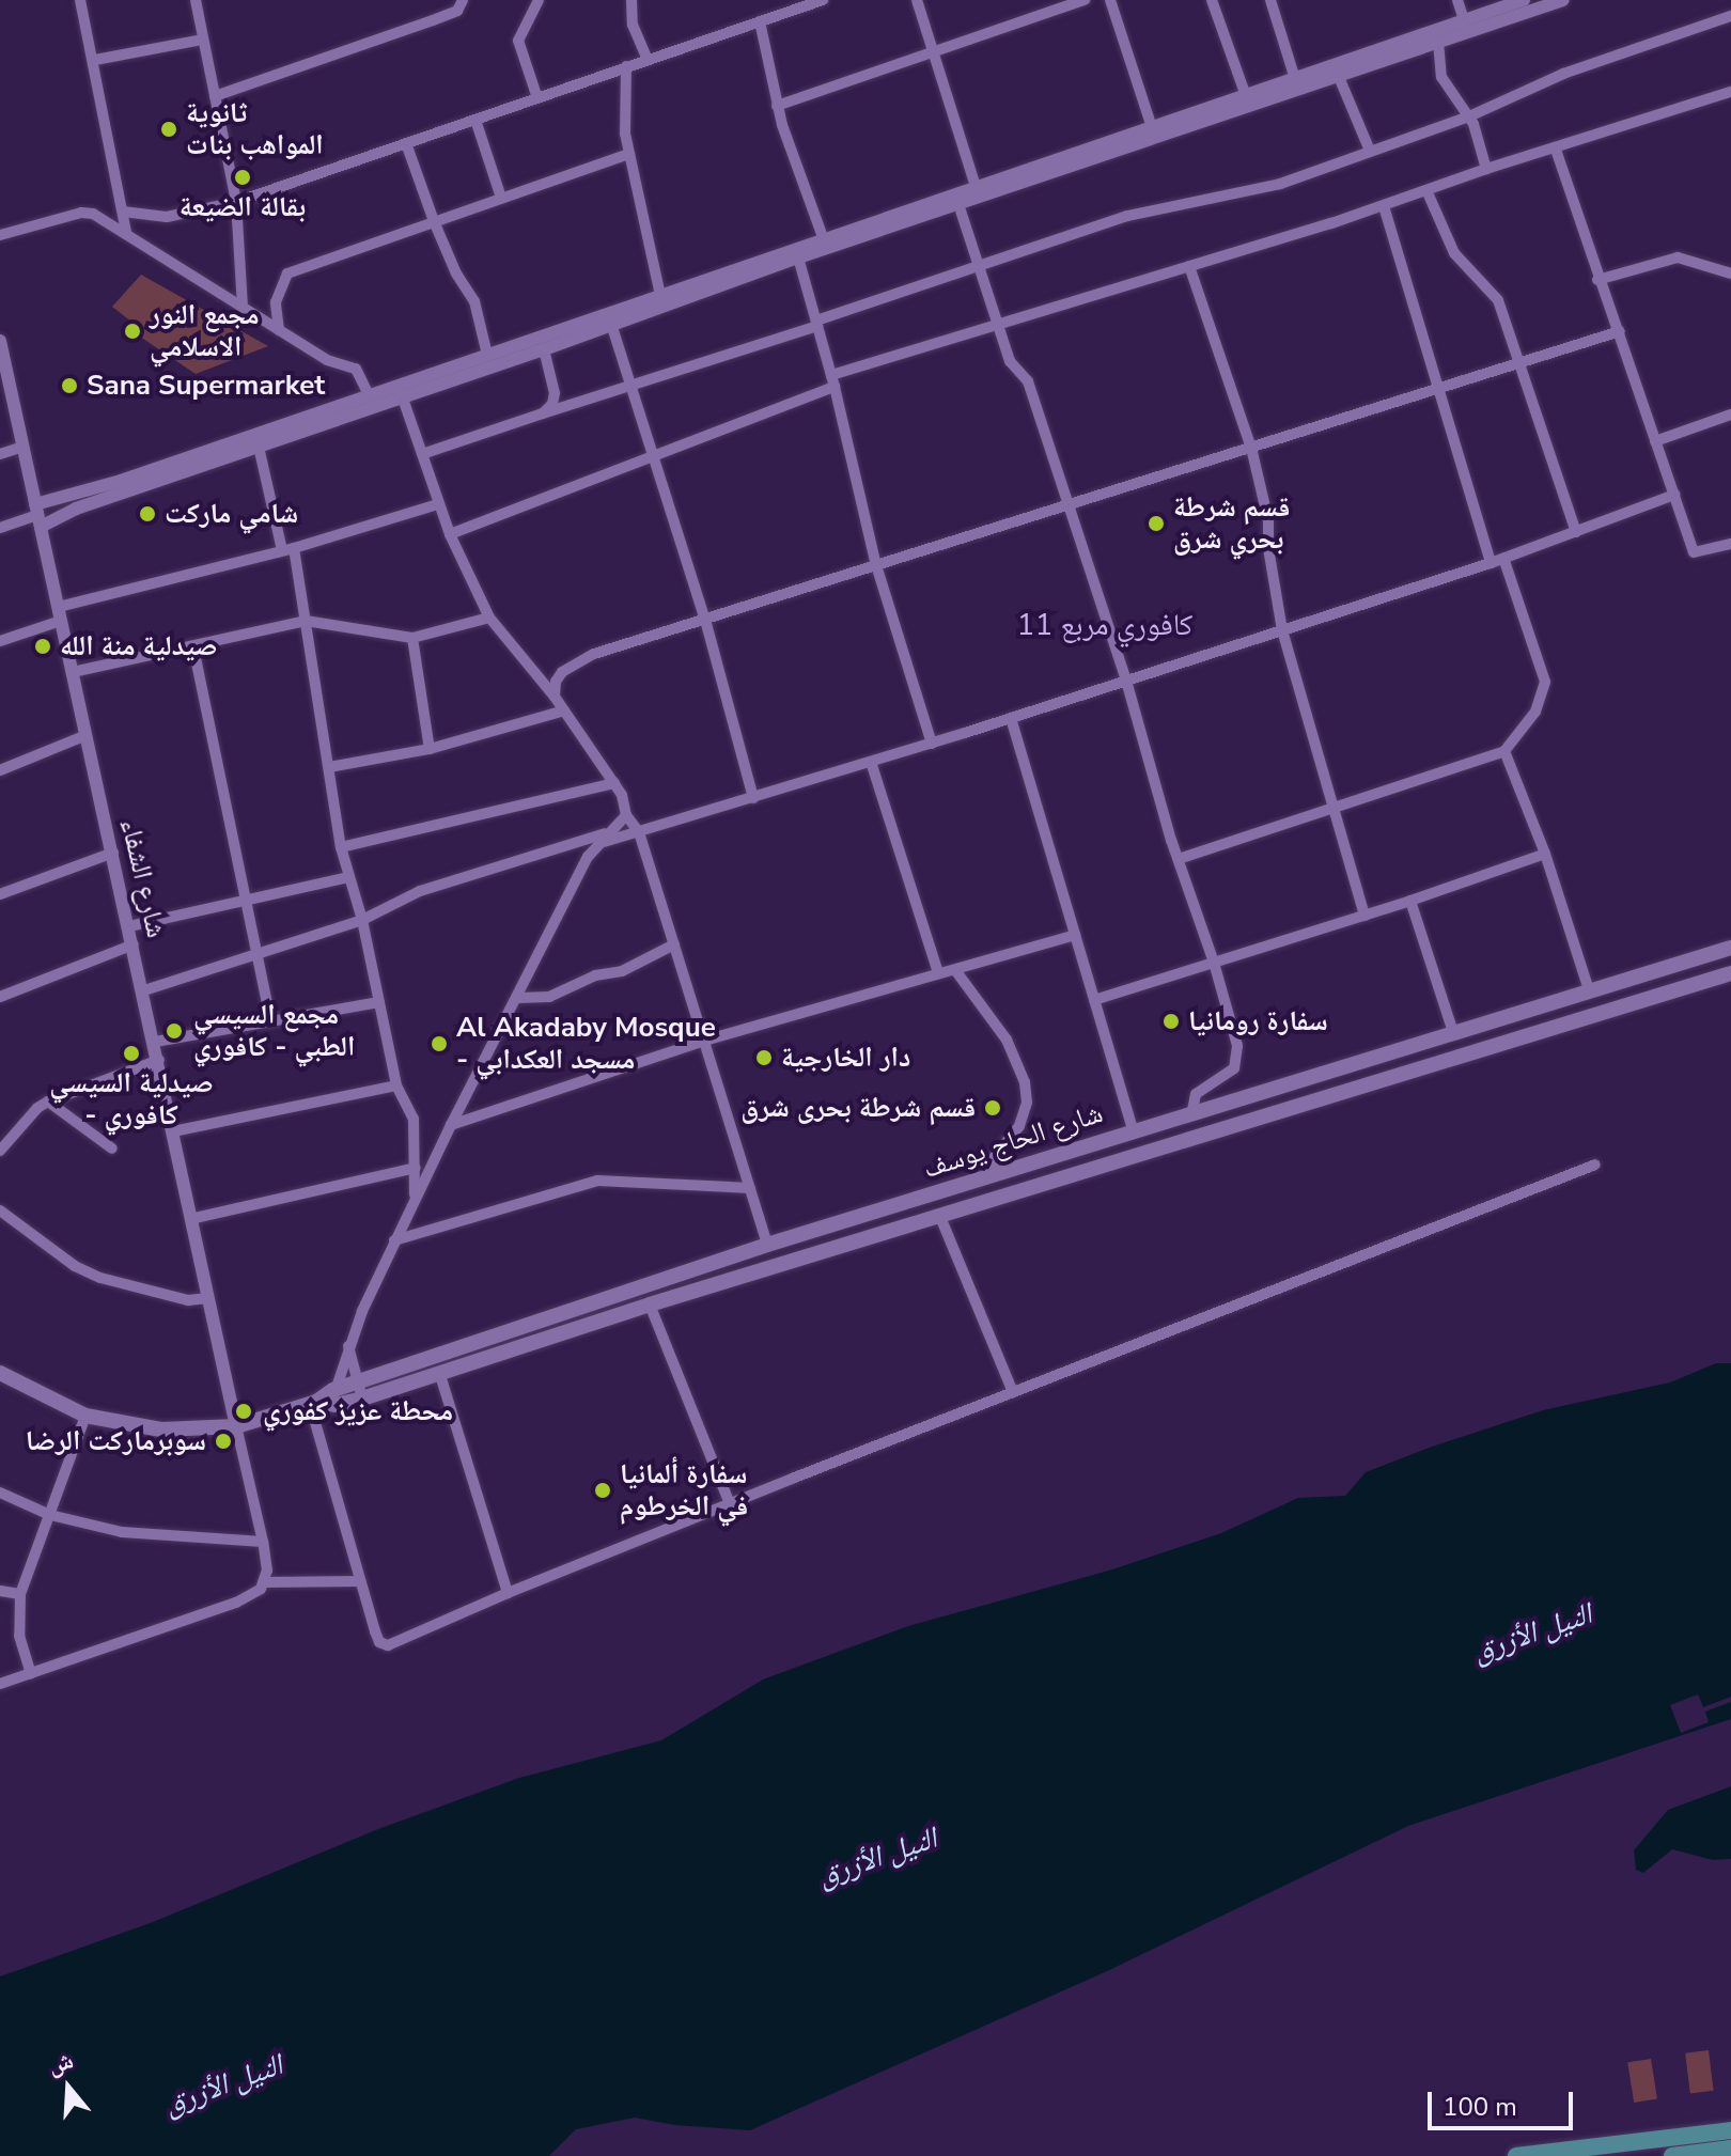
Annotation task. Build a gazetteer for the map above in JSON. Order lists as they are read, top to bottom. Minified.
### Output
{"streets":{"main road":["شارع الحاج يوسف"],"street":["شارع الشفاء"]},"crossings":[["شارع الشفاء","شارع الحاج يوسف"]],"districts":["كافوري مربع 11"],"water":["النيل الأزرق"],"places":["ثانوية المواهب بنات","بقالة الضيعة","مجمع النور الاسلامي","Sana Supermarket","شامي ماركت","قسم شرطة بحري شرق","صيدلية منة الله","سفارة رومانيا","مجمع السيسي الطبي - كافوري","Al Akadaby Mosque - مسجد العكدابي","صيدلية السيسي - كافوري","دار الخارجية","قسم شرطة بحرى شرق","محطة عزيز كفوري","سوبرماركت الرضا","سفارة ألمانيا في الخرطوم"],"scale_bar":"100 m","north":"top"}
